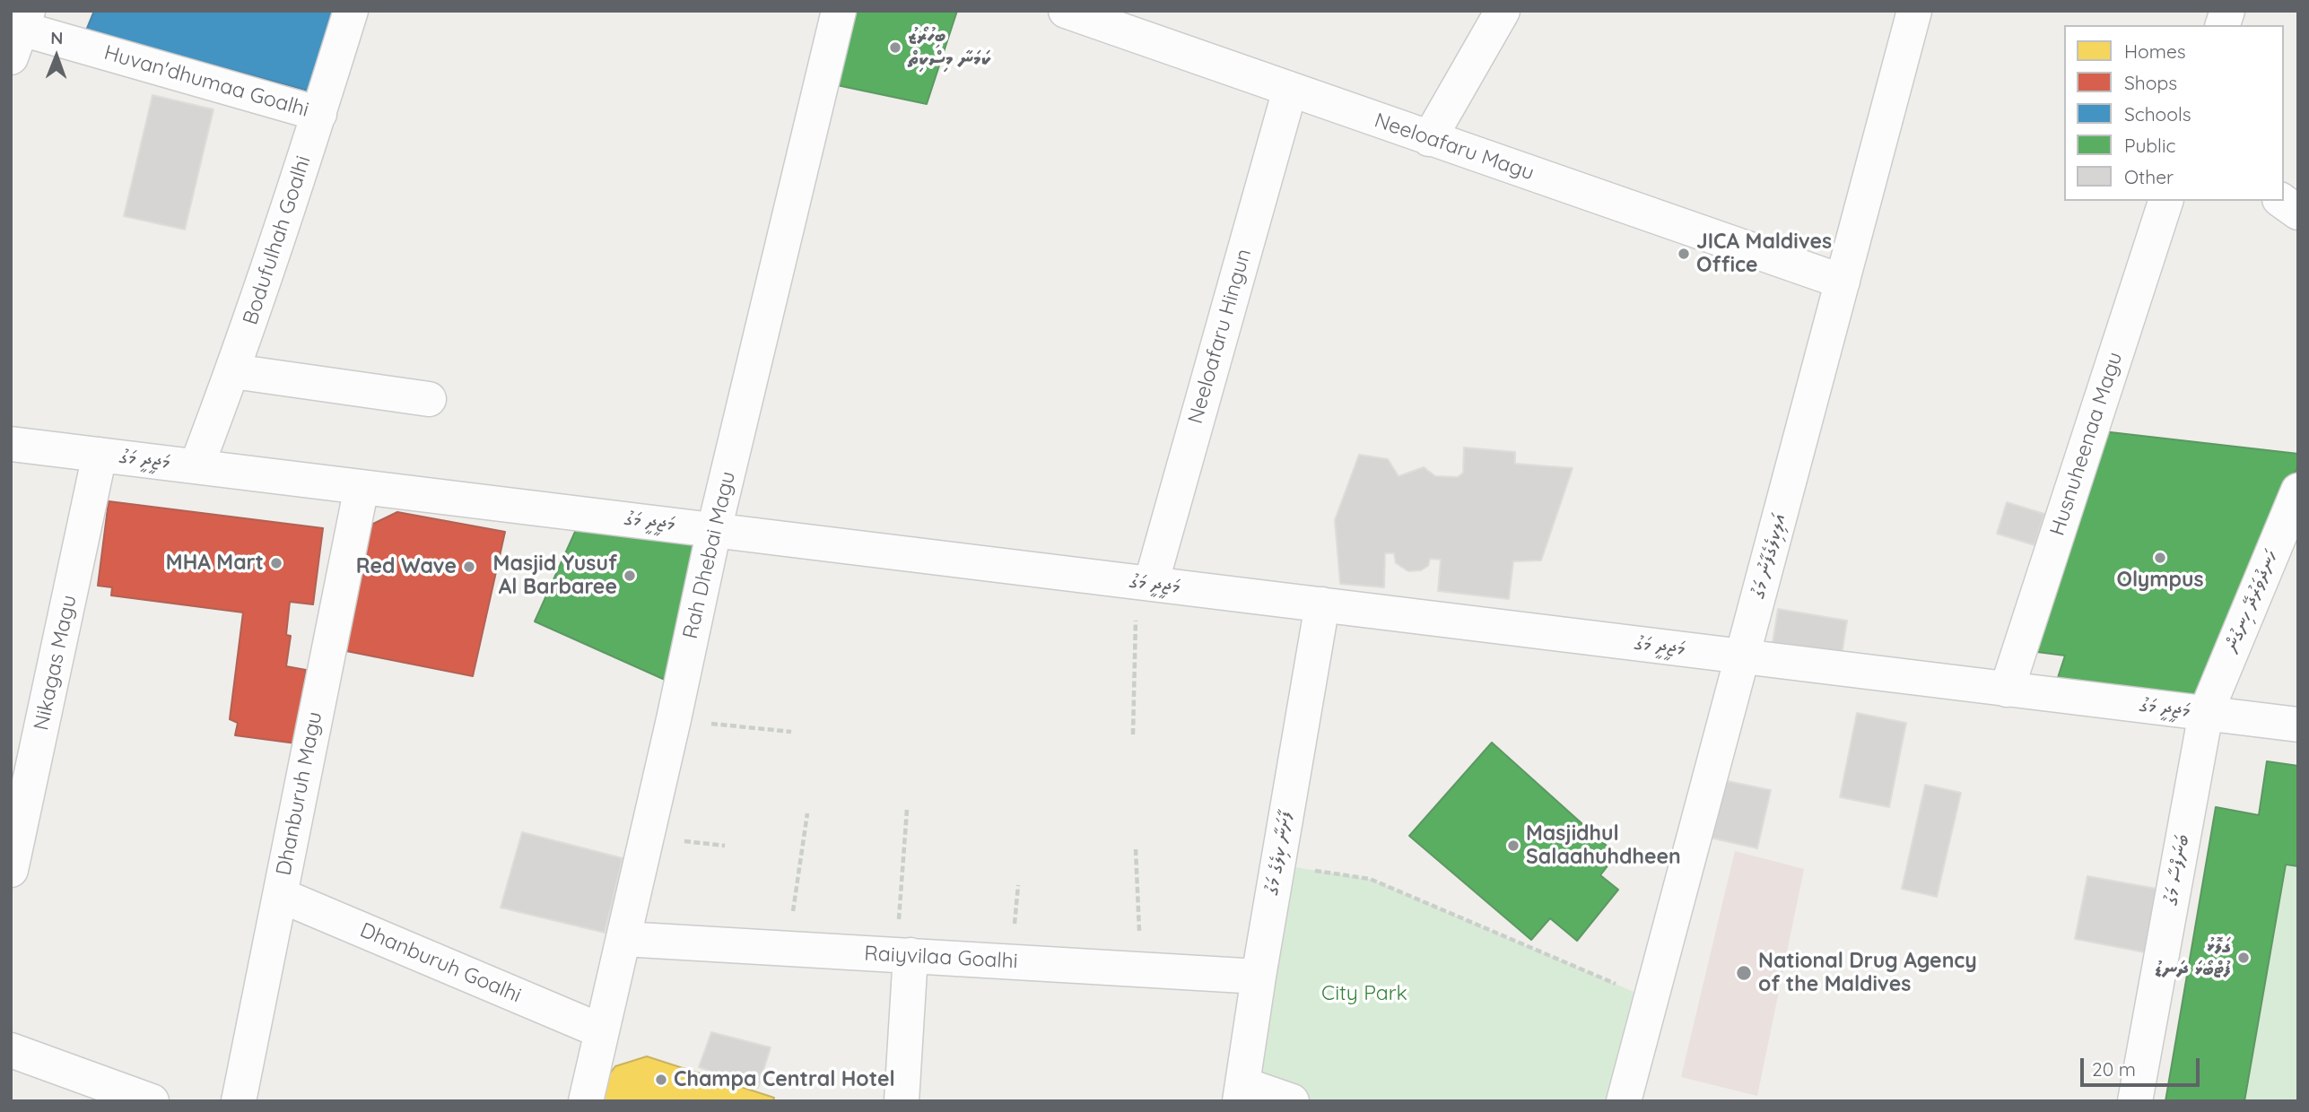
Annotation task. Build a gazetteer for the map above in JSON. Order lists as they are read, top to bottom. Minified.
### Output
{"streets":{"street":["Huvan'dhumaa Goalhi","Neeloafaru Magu","Bodufulhah Goalhi","Neeloafaru Hingun","Husnuheenaa Magu","މަޖީދީ މަގު","Rah Dhebai Magu","އަލިކިލެގެފާނު މަގު","ހަނދުވަރުދޭ ހިނގުން","Nikagas Magu","Dhanburuh Magu","ފާށަނާ ކިލެގެ މަގު","ބަނަފްސާ މަގު","Raiyvilaa Goalhi","Dhanburuh Goalhi"]},"crossings":[["Huvan'dhumaa Goalhi","Bodufulhah Goalhi"],["Neeloafaru Magu","Neeloafaru Hingun"],["Neeloafaru Magu","އަލިކިލެގެފާނު މަގު"],["Bodufulhah Goalhi","މަޖީދީ މަގު"],["Neeloafaru Hingun","މަޖީދީ މަގު"],["Husnuheenaa Magu","މަޖީދީ މަގު"],["މަޖީދީ މަގު","Rah Dhebai Magu"],["މަޖީދީ މަގު","އަލިކިލެގެފާނު މަގު"],["މަޖީދީ މަގު","ހަނދުވަރުދޭ ހިނގުން"],["މަޖީދީ މަގު","Nikagas Magu"],["މަޖީދީ މަގު","Dhanburuh Magu"],["މަޖީދީ މަގު","ފާށަނާ ކިލެގެ މަގު"],["މަޖީދީ މަގު","ބަނަފްސާ މަގު"],["Rah Dhebai Magu","Raiyvilaa Goalhi"],["Rah Dhebai Magu","Dhanburuh Goalhi"],["ހަނދުވަރުދޭ ހިނގުން","ބަނަފްސާ މަގު"],["Dhanburuh Magu","Dhanburuh Goalhi"],["ފާށަނާ ކިލެގެ މަގު","Raiyvilaa Goalhi"]],"parks":["City Park"],"places":["ބިހުރޯޒު ކަމަނާ މިސްކިތް","JICA Maldives Office","Olympus","MHA Mart","Red Wave","Masjid Yusuf Al Barbaree","Masjidhul Salaahuhdheen","ގަލޮޅު ފުޓްބޯޅަ ދަނޑު","National Drug Agency of the Maldives","Champa Central Hotel"],"legend":["Homes","Shops","Schools","Public","Other"],"scale_bar":"20 m","north":"top"}
